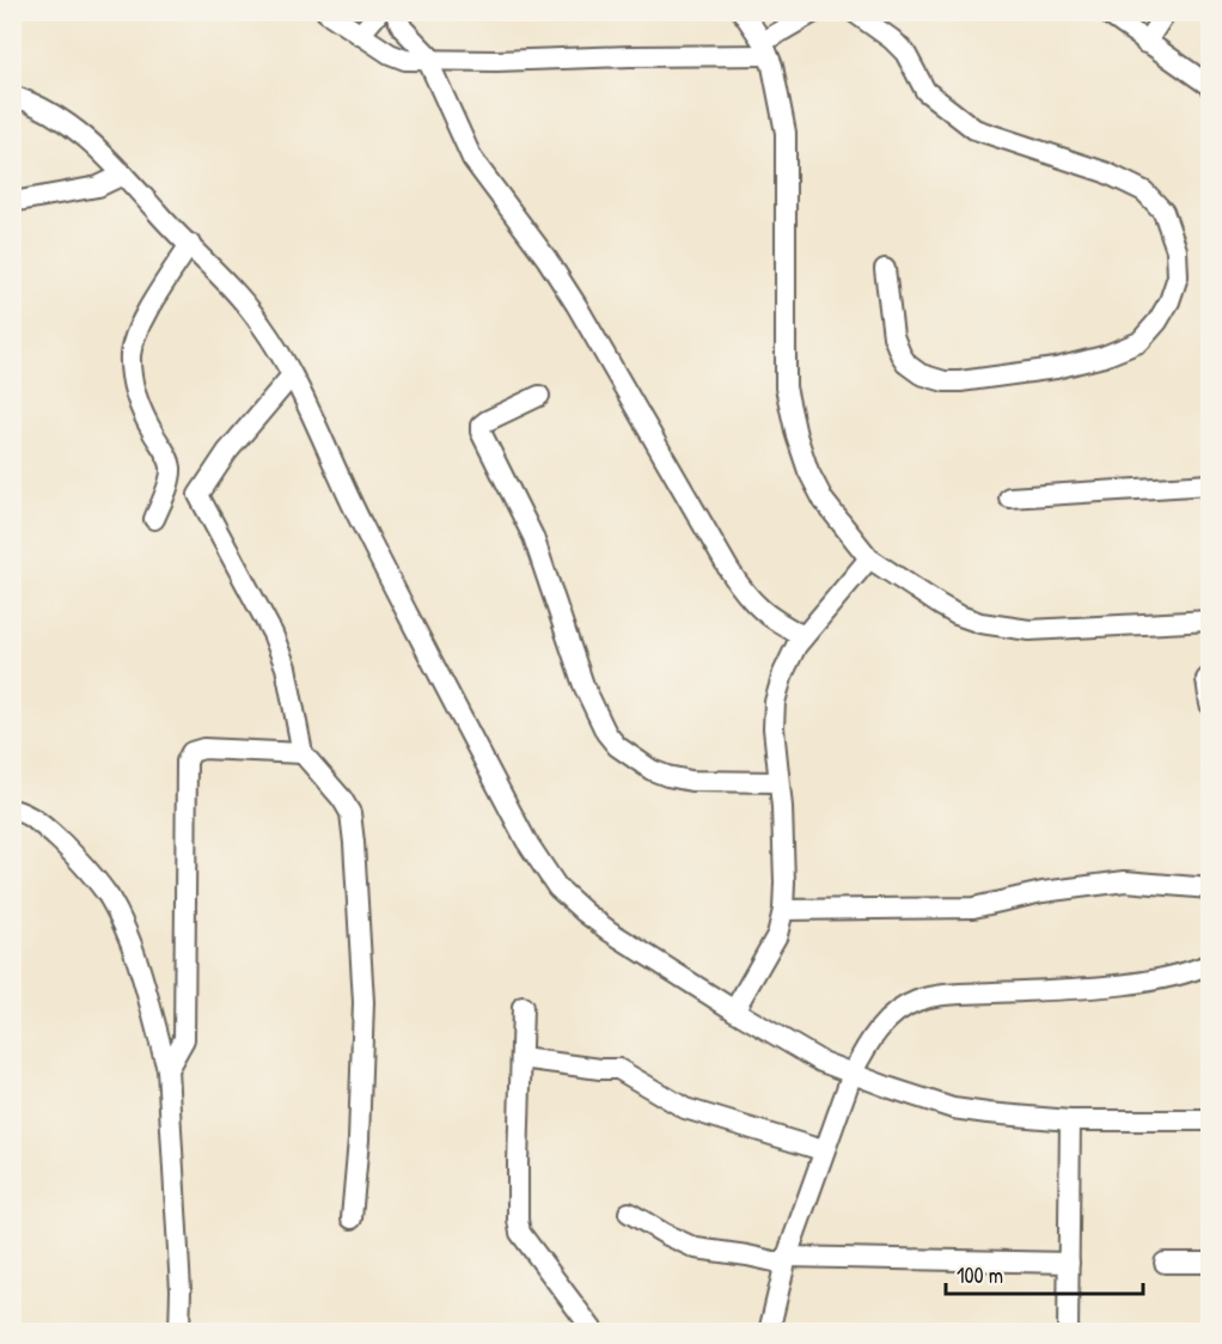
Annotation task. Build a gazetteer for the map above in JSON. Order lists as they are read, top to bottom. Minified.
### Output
{"scale_bar":"100 m"}
